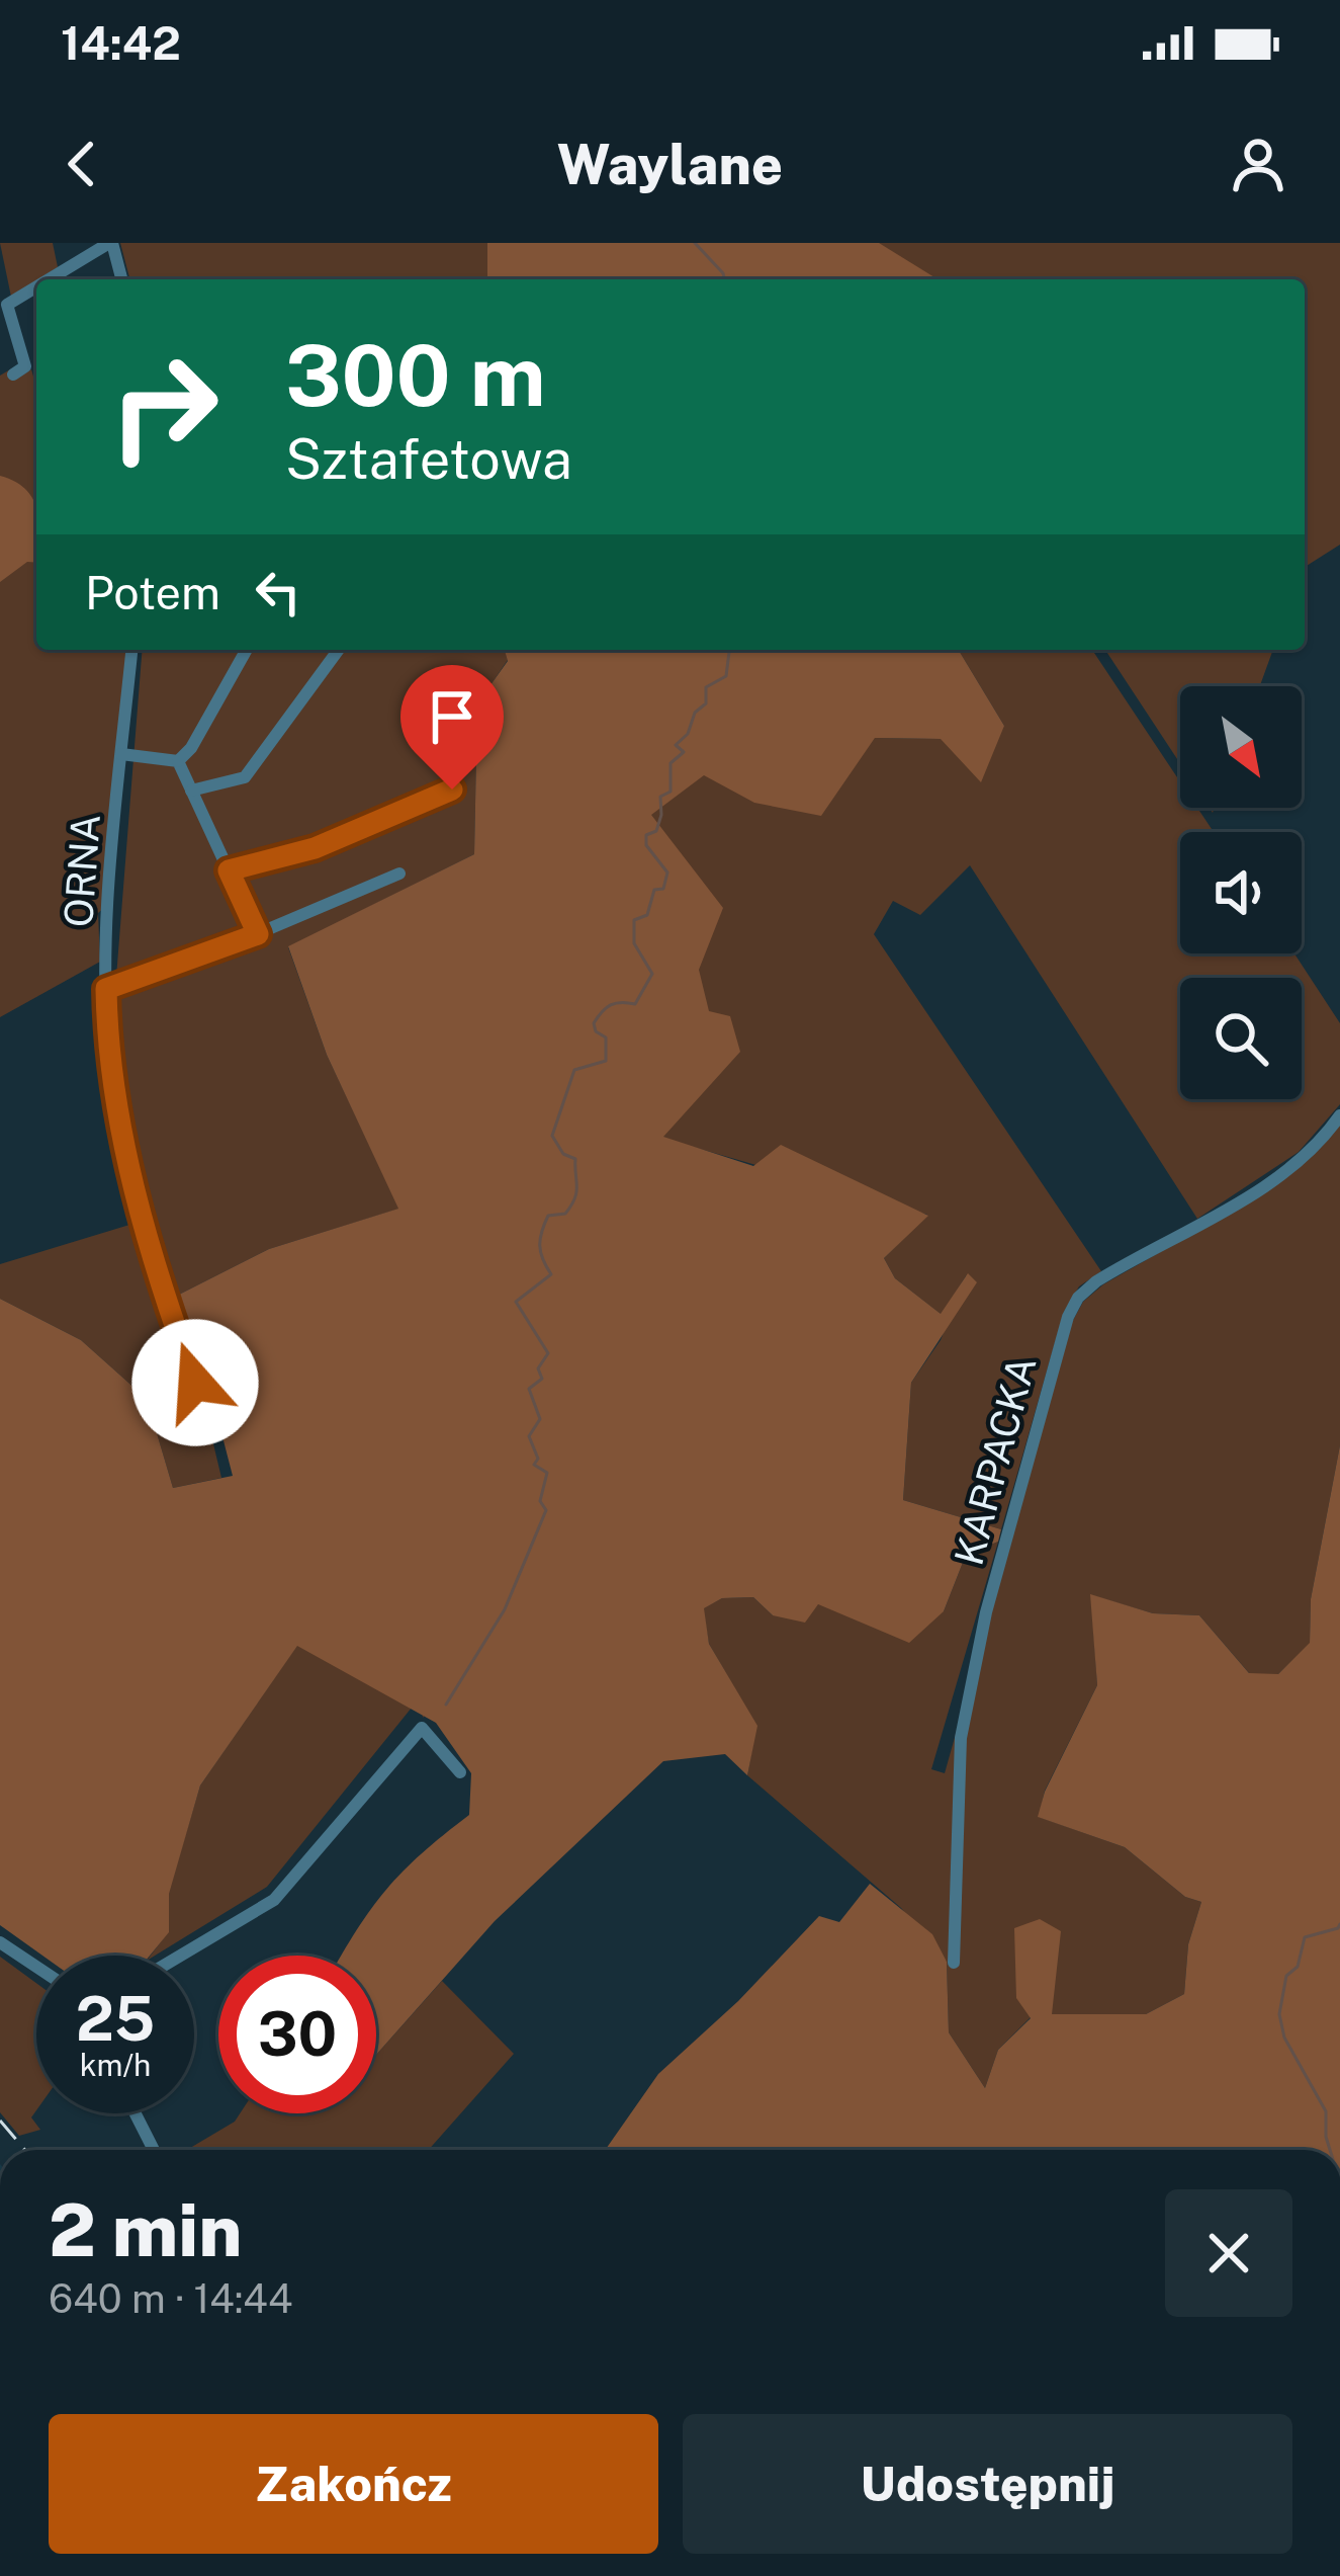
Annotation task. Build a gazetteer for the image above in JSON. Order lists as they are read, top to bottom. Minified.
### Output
{"streets":{"street":["ORNA","KARPACKA"]},"north":"bottom right","page":{"status":"14:42","header":"Waylane","turn":["300 m","Sztafetowa"],"then":"Potem","speed":"25 km/h","limit":"30","heading":["2 min","640 m · 14:44"],"buttons":["Zakończ","Udostępnij"]}}
